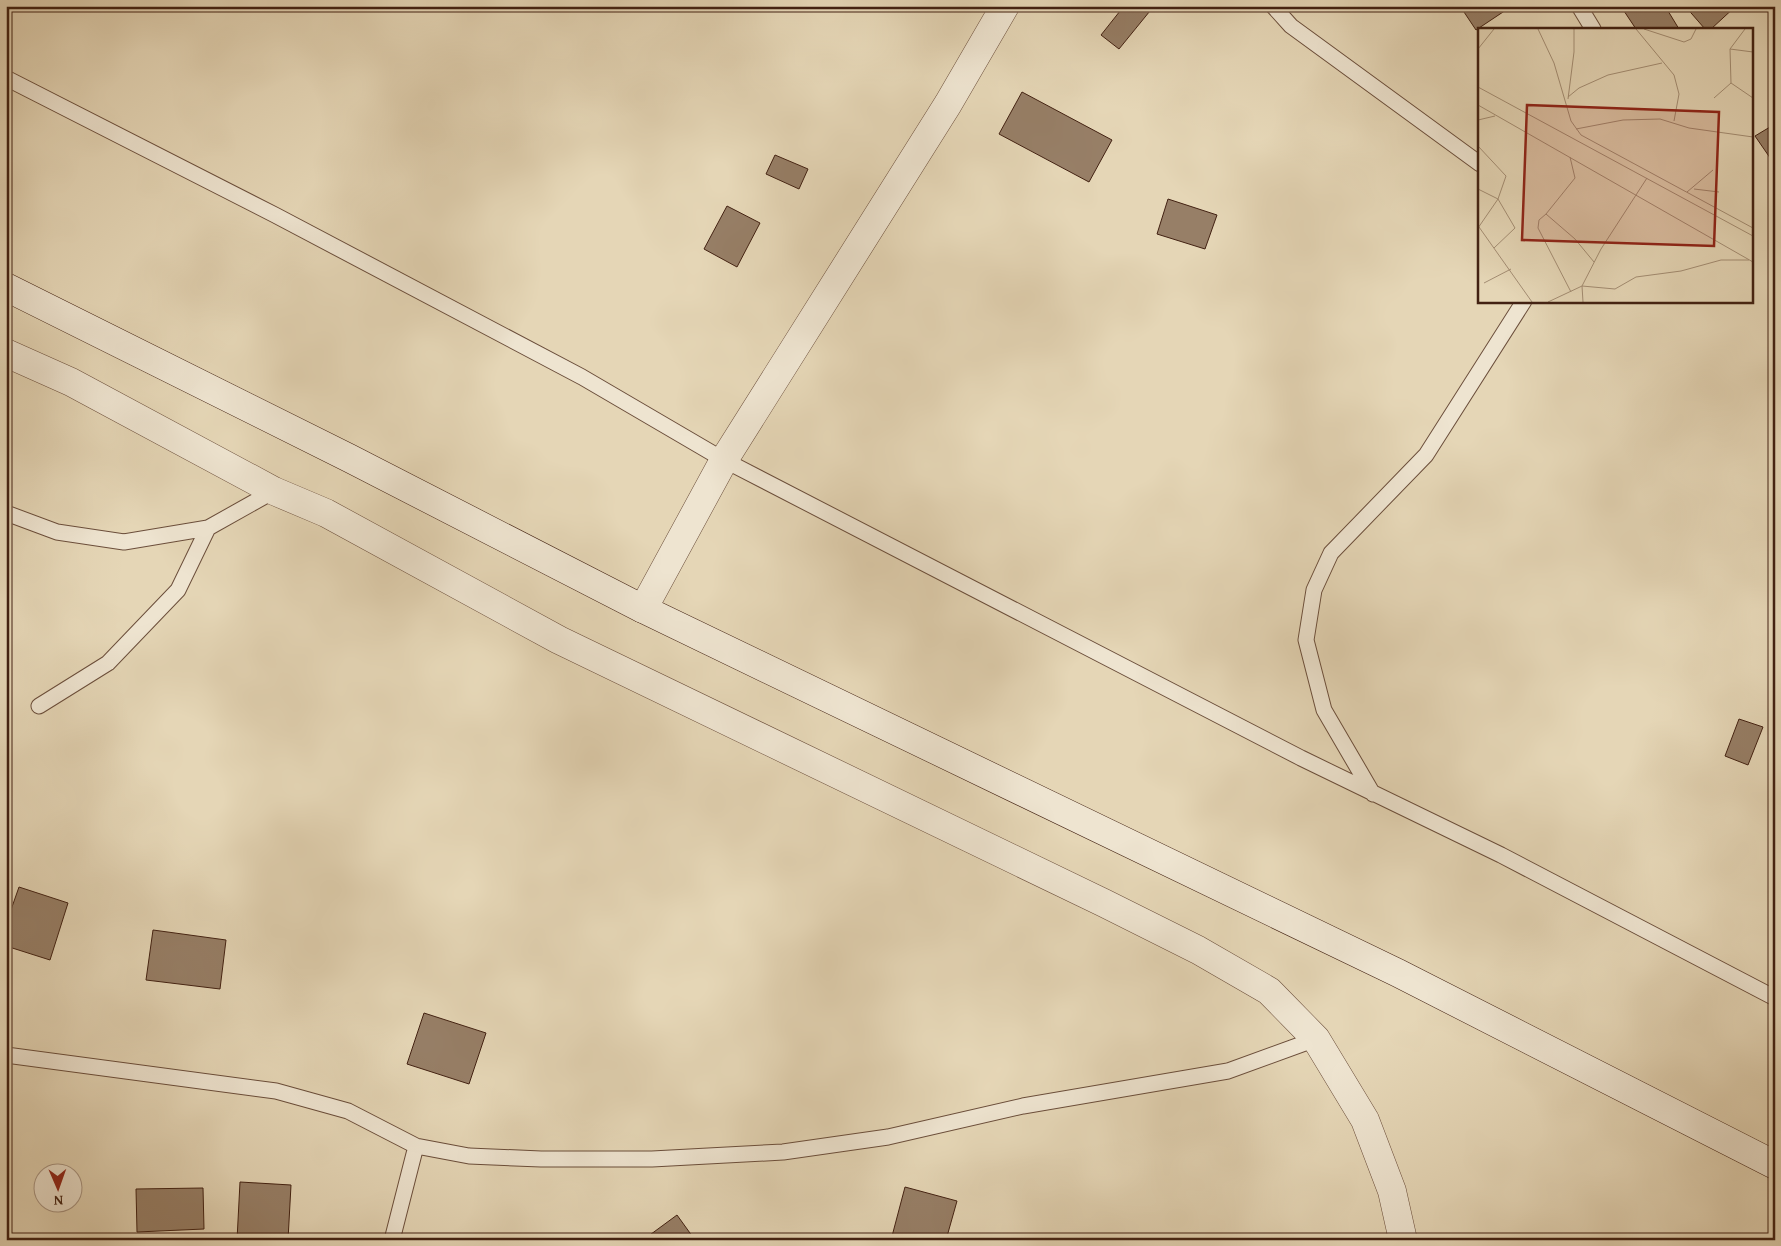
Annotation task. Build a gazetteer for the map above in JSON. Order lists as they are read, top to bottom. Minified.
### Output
{"north":"bottom"}
